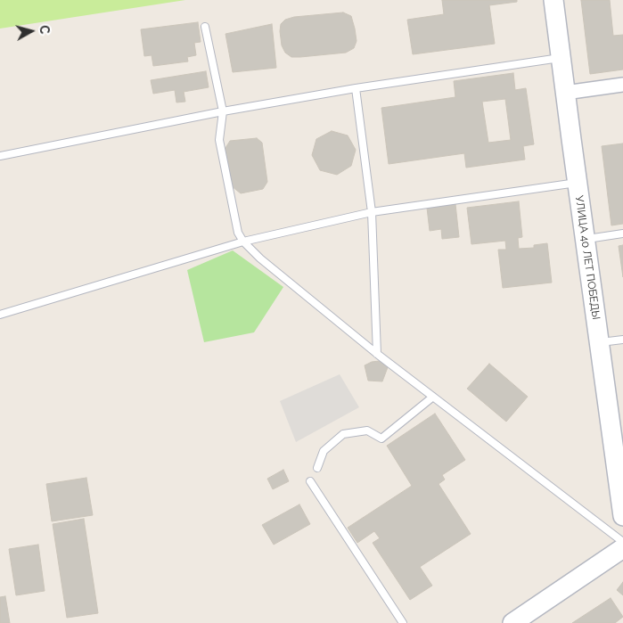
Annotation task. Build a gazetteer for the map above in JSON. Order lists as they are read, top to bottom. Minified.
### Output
{"streets":{"main road":["УЛИЦА 40 ЛЕТ ПОБЕДЫ"]},"north":"right"}
